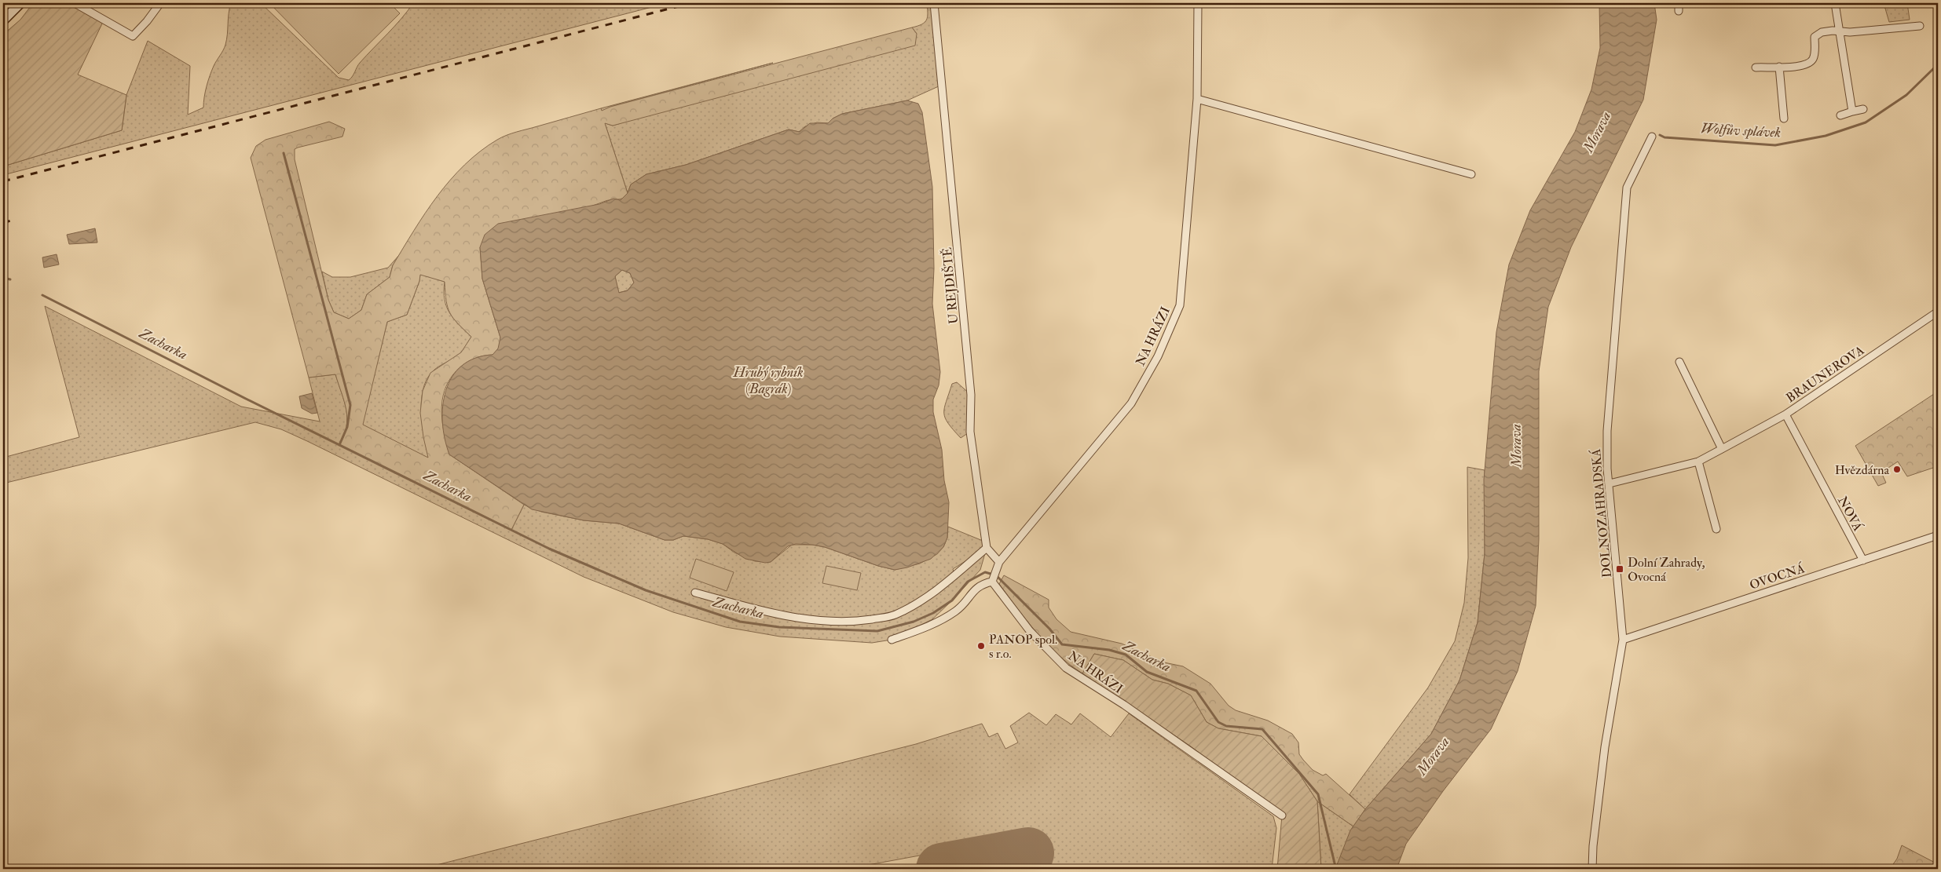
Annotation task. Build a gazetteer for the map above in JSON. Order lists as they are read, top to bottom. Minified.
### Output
{"streets":{"street":["U REJDIŠTĚ","NA HRÁZI","BRAUNEROVA","DOLNOZAHRADSKÁ","NOVÁ","OVOCNÁ"]},"crossings":[["BRAUNEROVA","DOLNOZAHRADSKÁ"],["BRAUNEROVA","NOVÁ"],["DOLNOZAHRADSKÁ","OVOCNÁ"],["NOVÁ","OVOCNÁ"]],"water":["Wolfův splávek","Morava","Zacharka","Hrubý rybník (Bagrák)"],"places":{"other":["Hvězdárna","PANOP spol. s r.o."],"transit":["Dolní Zahrady, Ovocná"]}}
